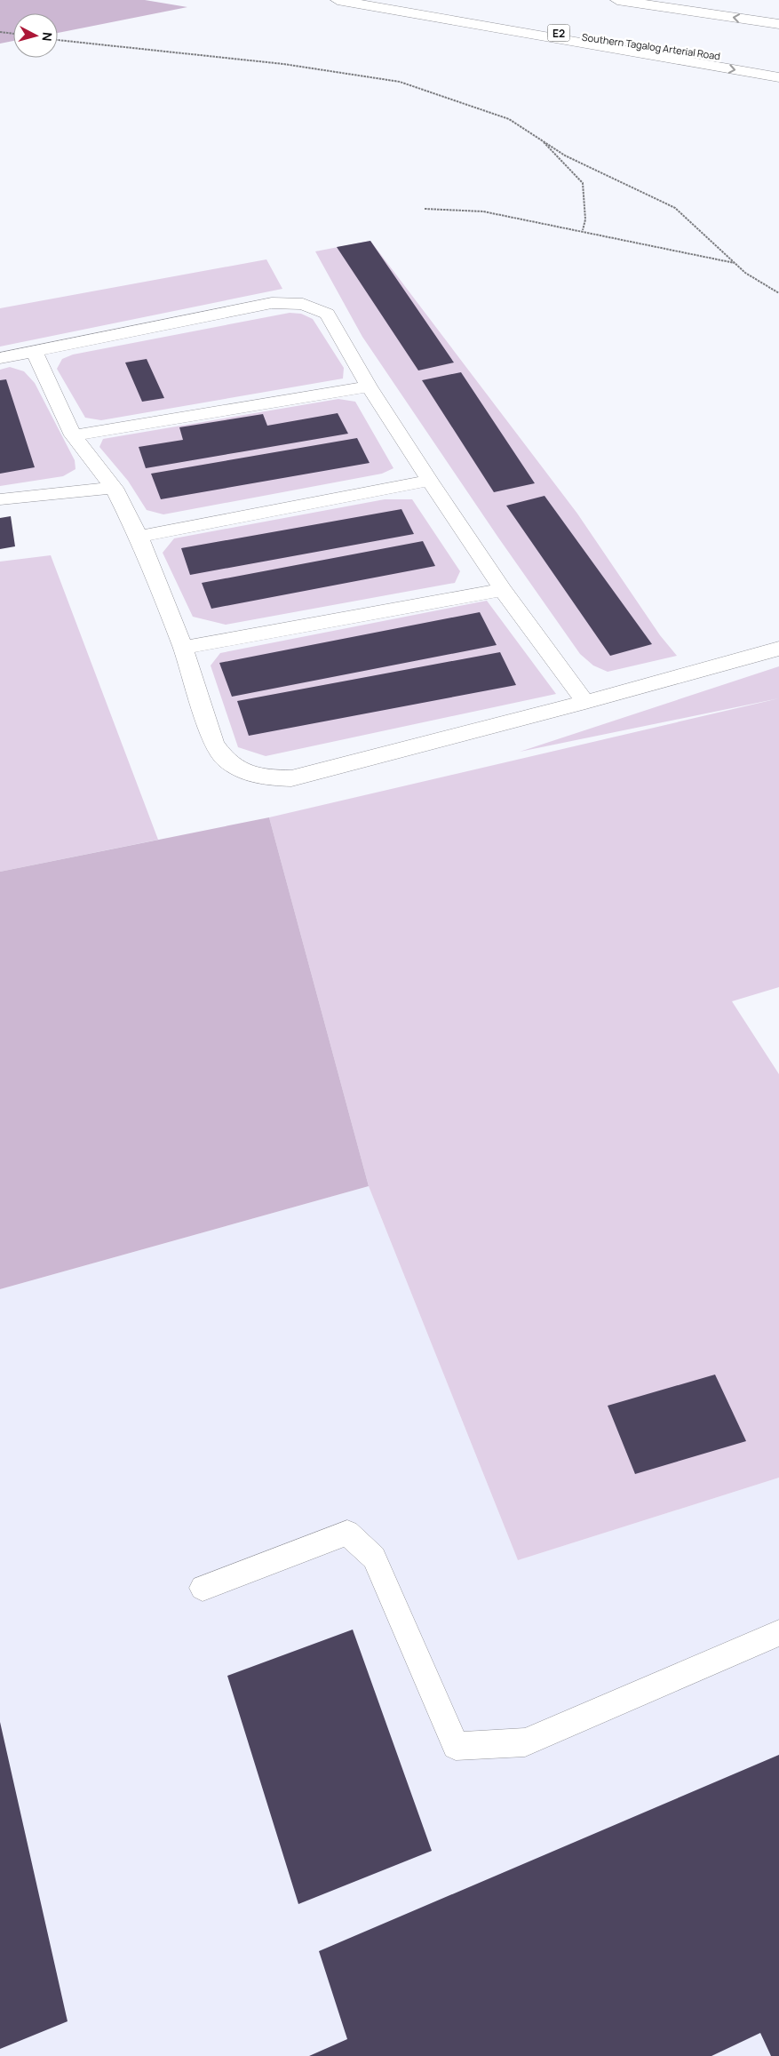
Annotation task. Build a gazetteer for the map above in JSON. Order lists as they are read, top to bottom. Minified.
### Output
{"streets":{"main road":["E2","Southern Tagalog Arterial Road"]},"north":"right"}
